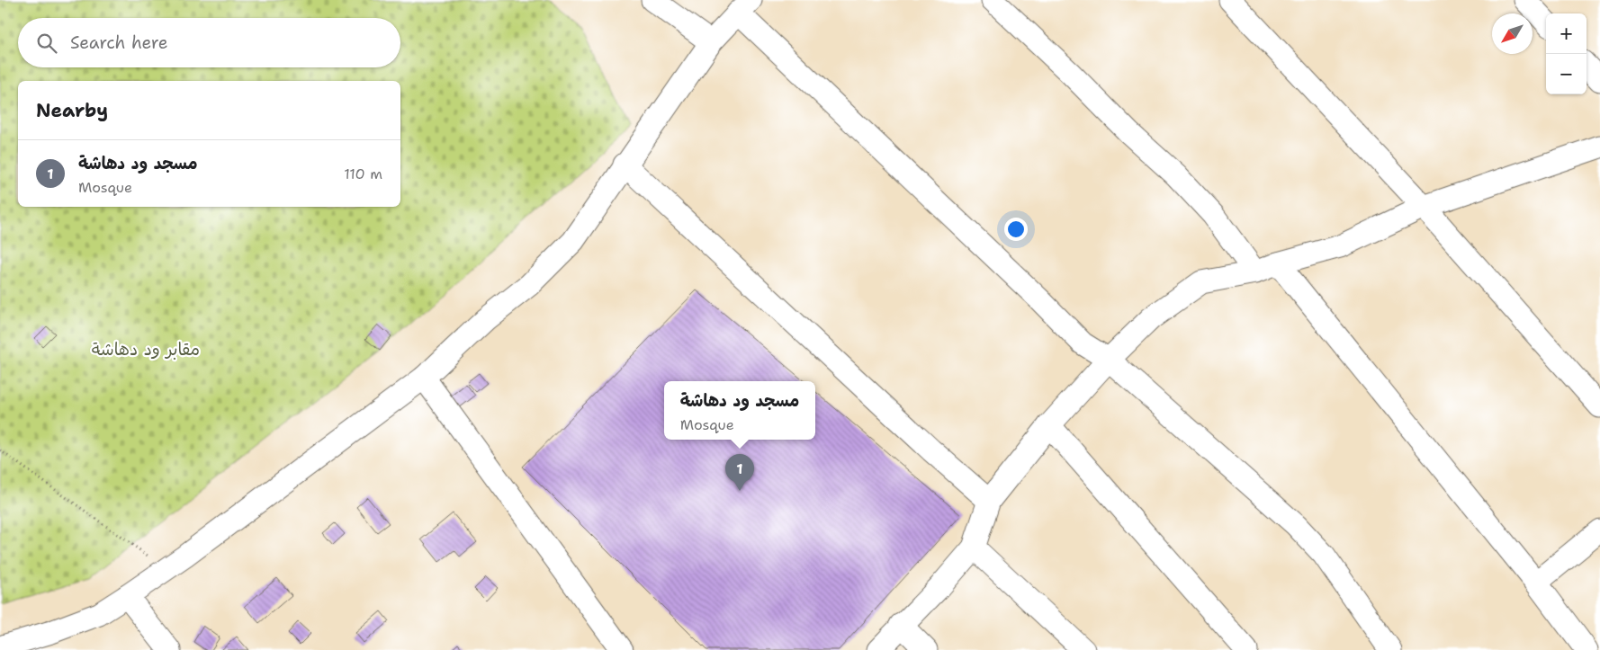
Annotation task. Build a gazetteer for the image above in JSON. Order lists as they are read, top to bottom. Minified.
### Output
{"parks":["مقابر ود دهاشة"],"north":"bottom left","page":{"map_buttons":["+","−"],"search":"Search here","heading":"Nearby","list":[{"mark":"1","name":"مسجد ود دهاشة","note":"Mosque","value":"110 m"}],"popup":["مسجد ود دهاشة","Mosque"],"pins":"1"}}
